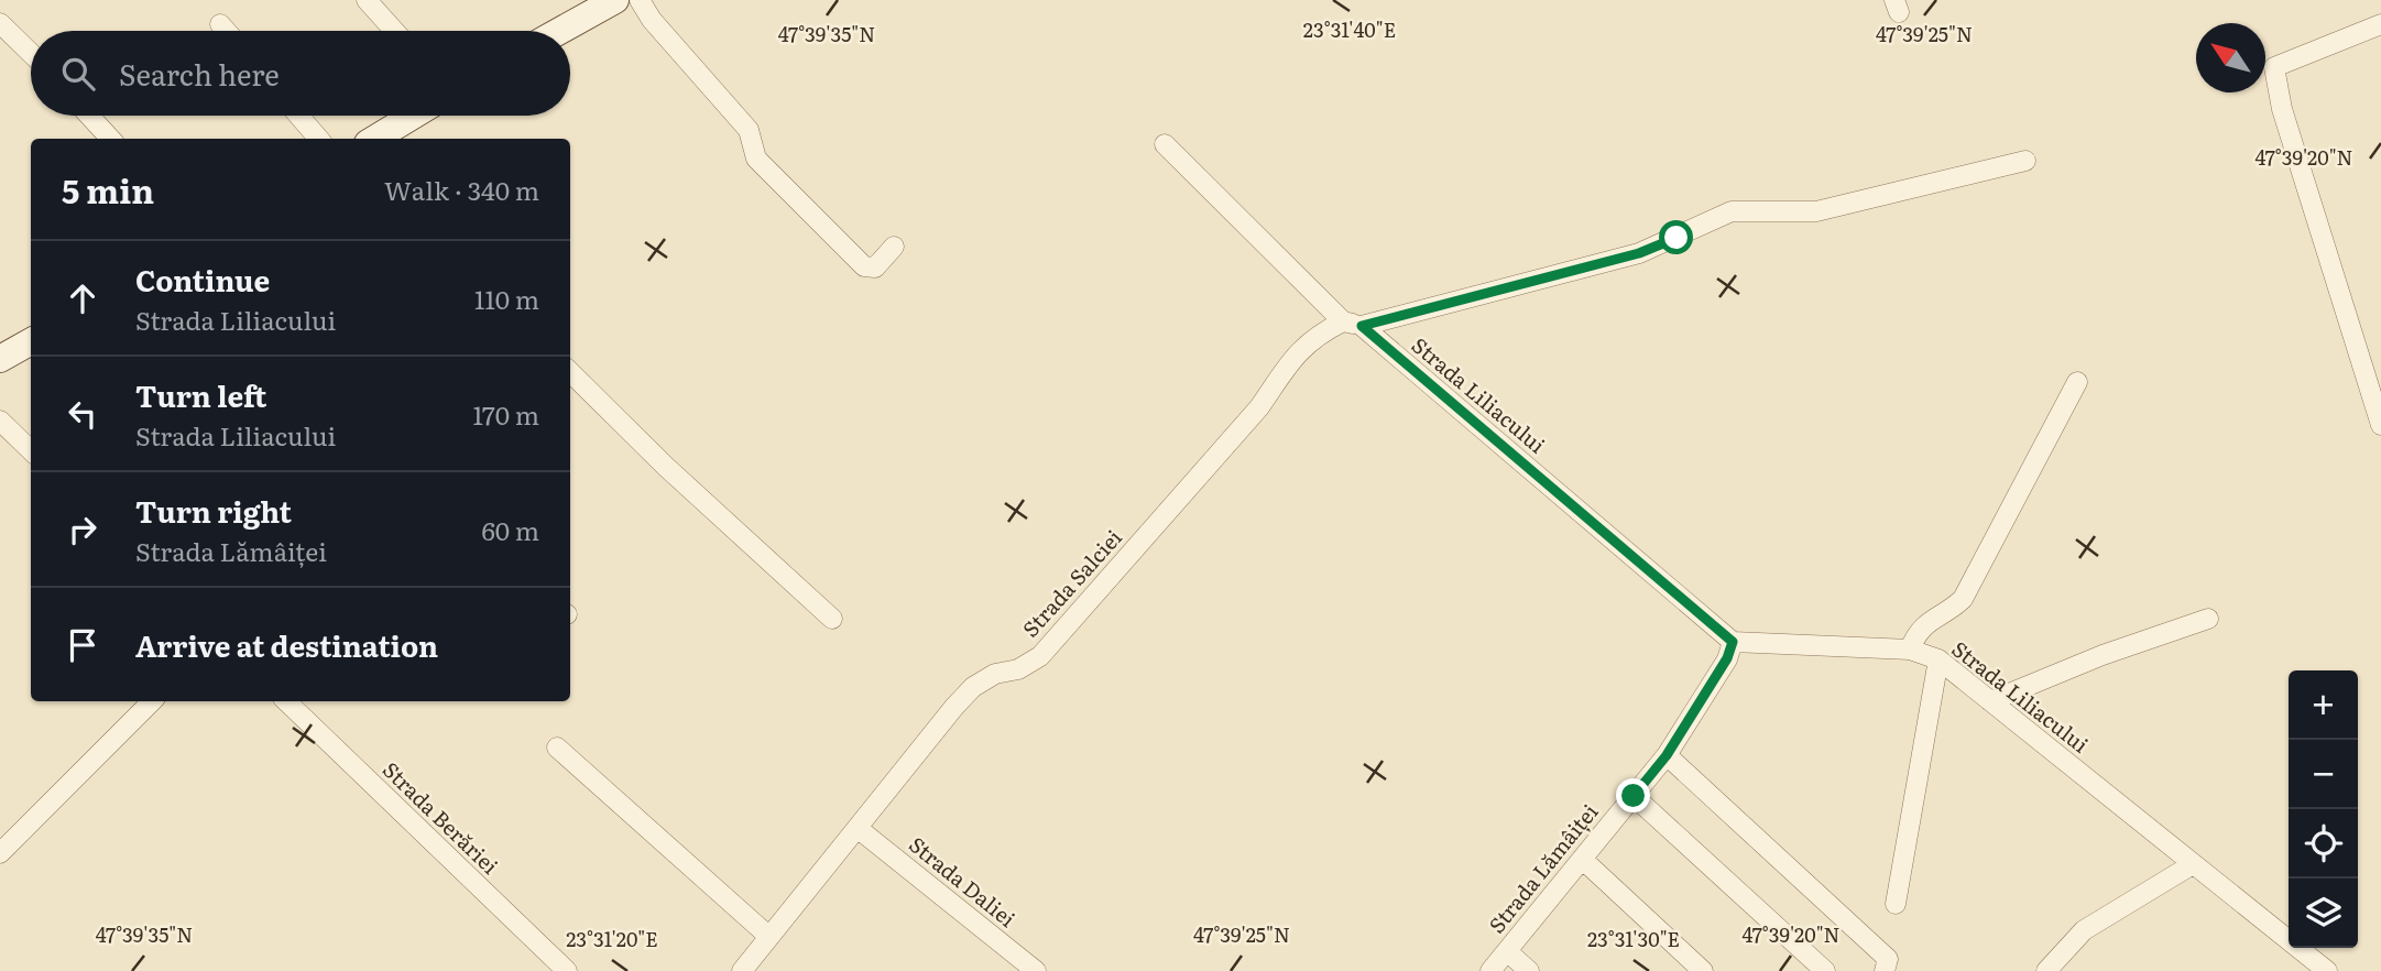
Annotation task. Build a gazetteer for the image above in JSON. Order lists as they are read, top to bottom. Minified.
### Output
{"streets":{"street":["Strada Liliacului","Strada Salciei","Strada Berăriei","Strada Lămâiței","Strada Daliei"]},"crossings":[["Strada Liliacului","Strada Salciei"],["Strada Liliacului","Strada Lămâiței"],["Strada Salciei","Strada Daliei"]],"north":"top left","page":{"search":"Search here","heading":["5 min","Walk · 340 m"],"list":[["Continue","Strada Liliacului","110 m"],["Turn left","Strada Liliacului","170 m"],["Turn right","Strada Lămâiței","60 m"],"Arrive at destination"],"map_buttons":["+","−"]},"coordinates":["23°31'40\"E","47°39'25\"N","47°39'35\"N","47°39'20\"N","23°31'20\"E","23°31'30\"E"]}
